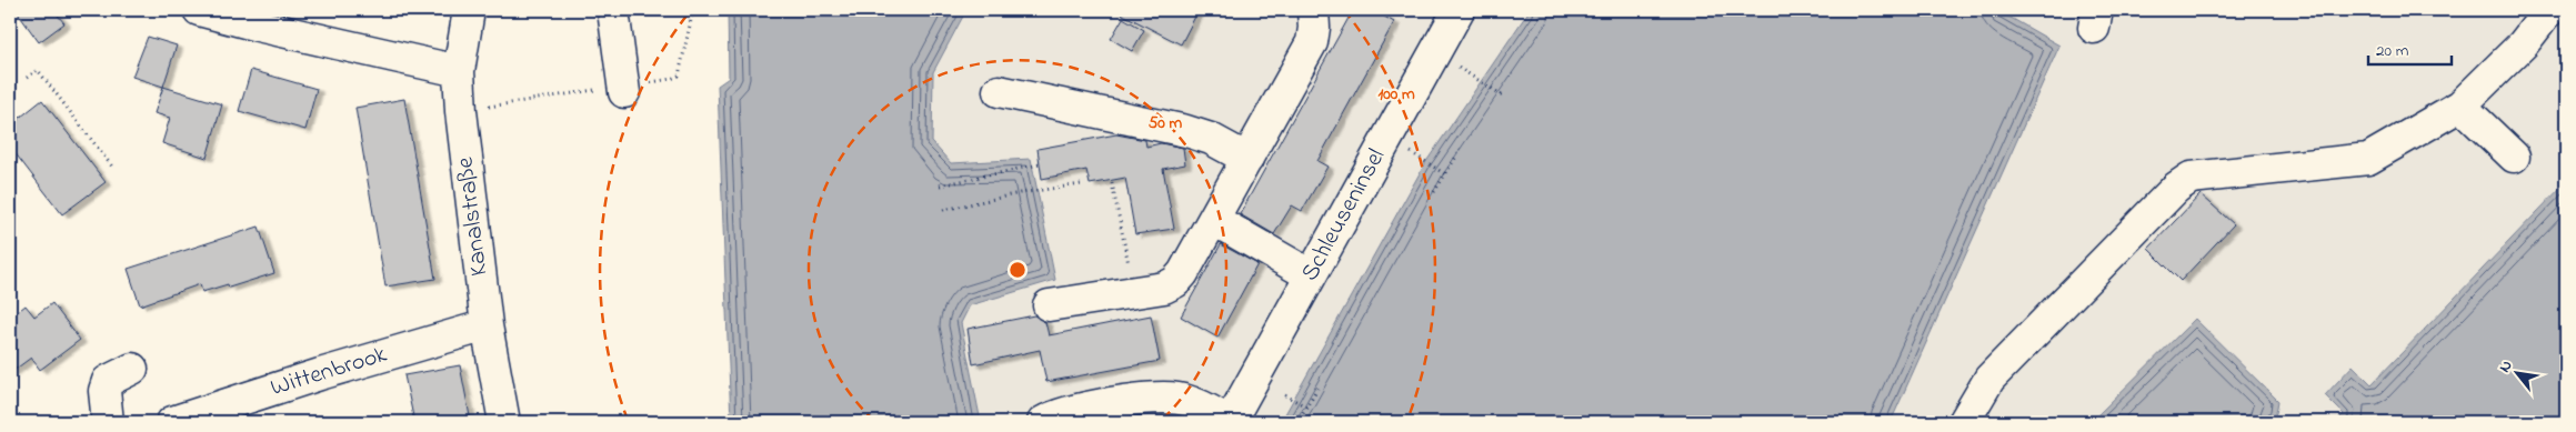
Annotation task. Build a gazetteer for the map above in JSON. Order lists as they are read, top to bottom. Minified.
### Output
{"streets":{"street":["Schleuseninsel","Kanalstraße","Wittenbrook"]},"crossings":[["Kanalstraße","Wittenbrook"]],"scale_bar":"20 m","north":"top left","rings":["100 m","50 m"]}
